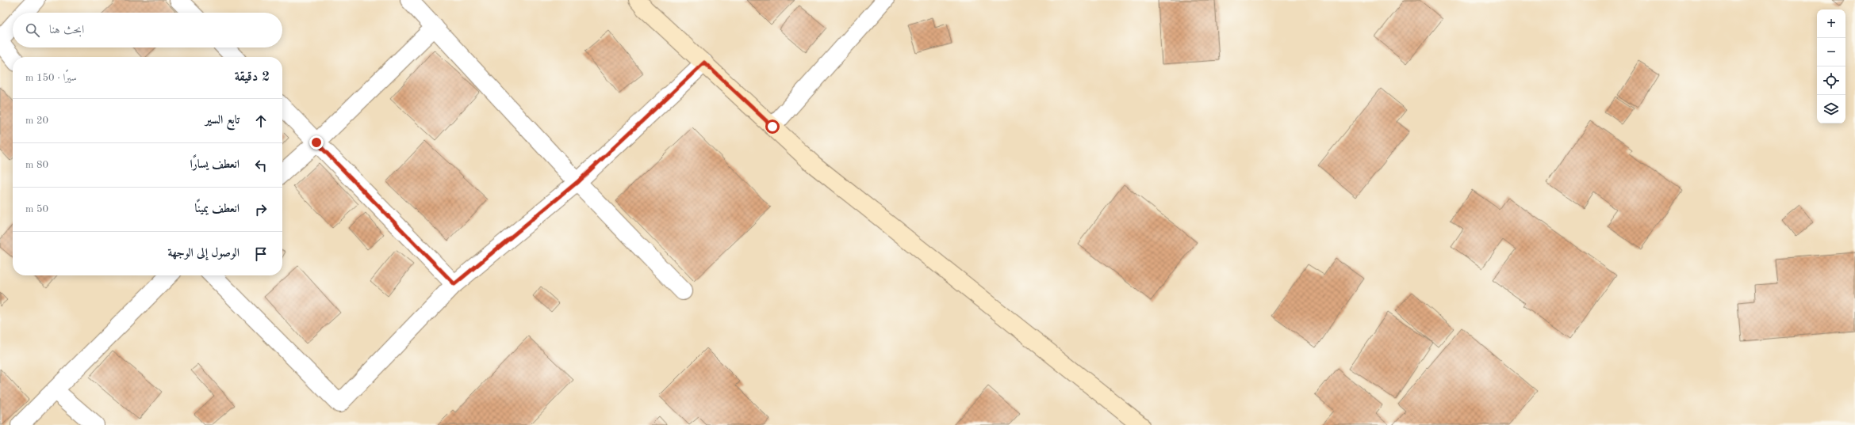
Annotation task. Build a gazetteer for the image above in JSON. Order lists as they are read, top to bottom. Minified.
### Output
{"page":{"map_buttons":["+","−"],"search":"ابحث هنا","heading":["2 دقيقة","سيرًا · 150 m"],"list":[["تابع السير","20 m"],["انعطف يسارًا","80 m"],["انعطف يمينًا","50 m"],"الوصول إلى الوجهة"]}}
